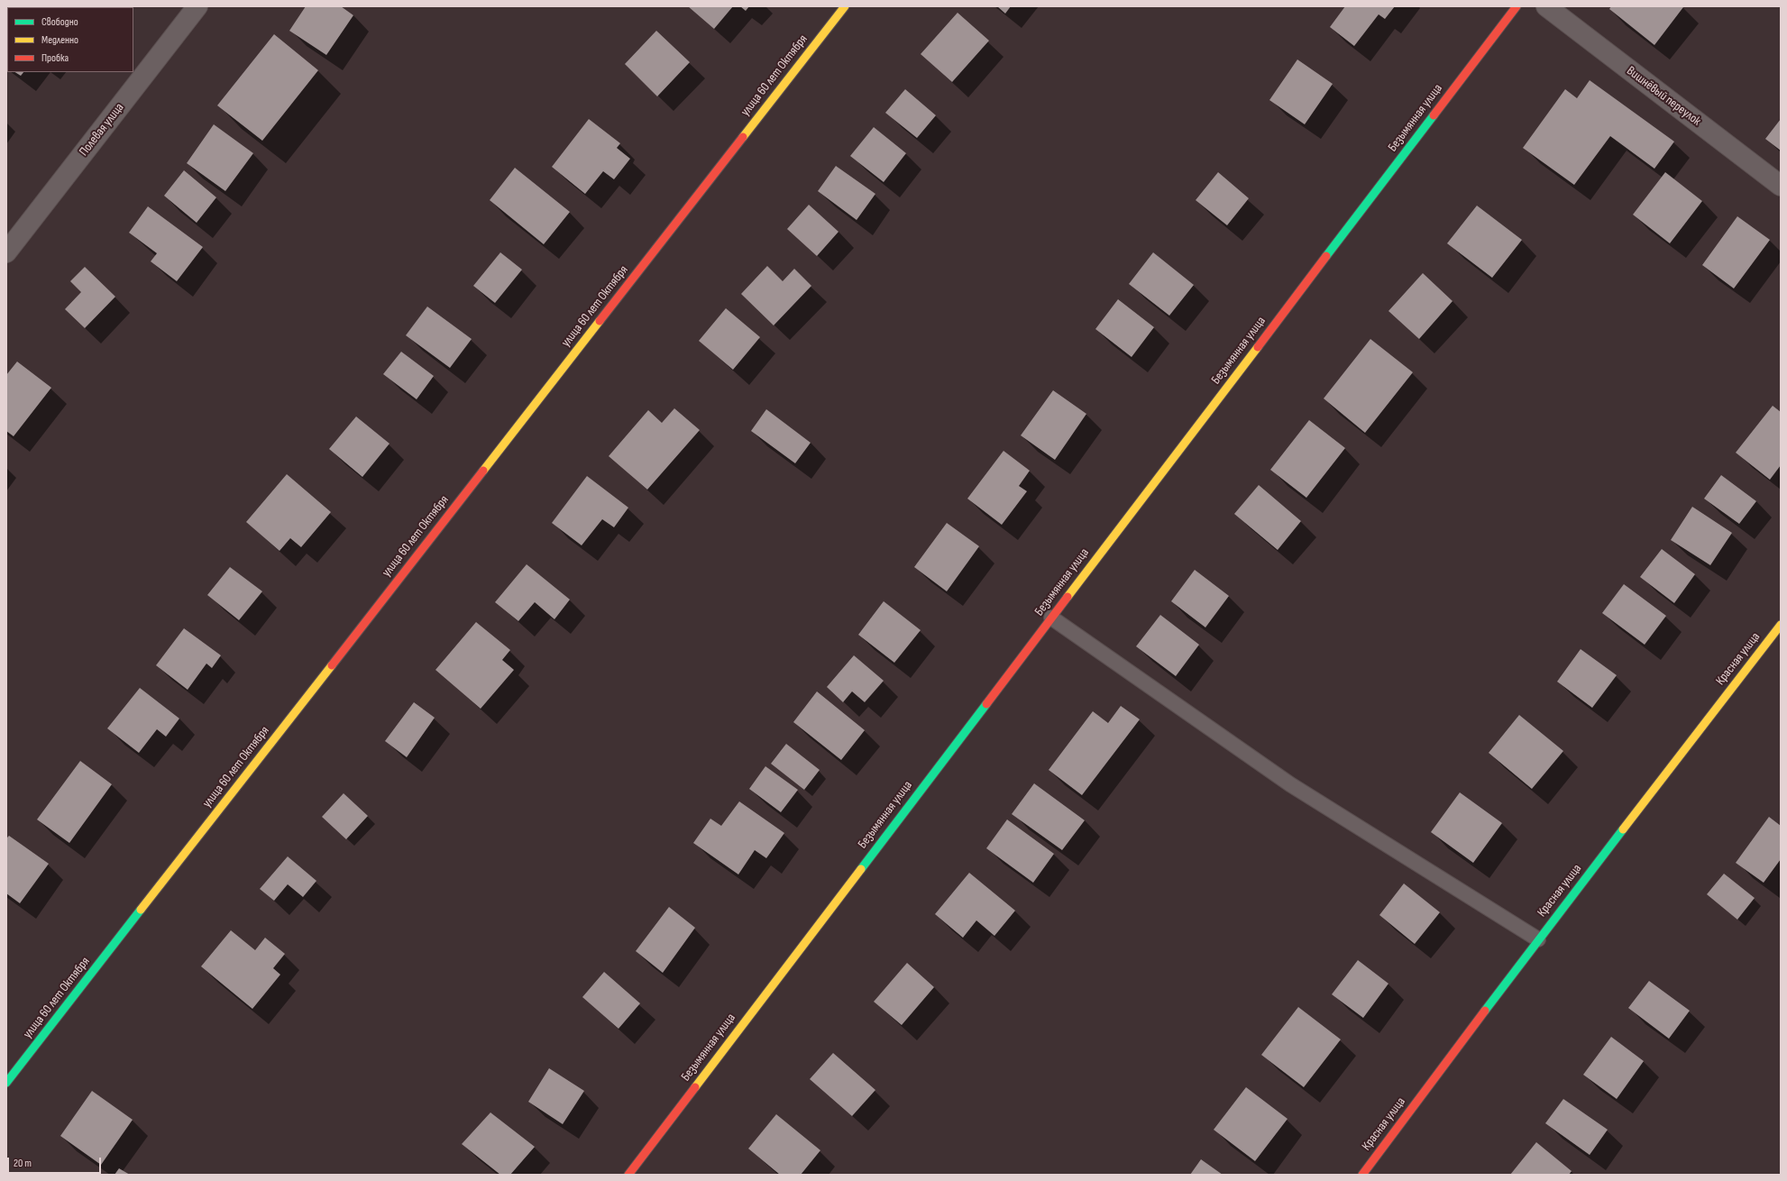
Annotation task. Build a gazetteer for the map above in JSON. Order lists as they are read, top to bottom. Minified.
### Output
{"streets":{"street":["улица 60 лет Октября","Вишнёвый переулок","Безымянная улица","Полевая улица","Красная улица"]},"legend":["Свободно","Медленно","Пробка"],"scale_bar":"20 m"}
